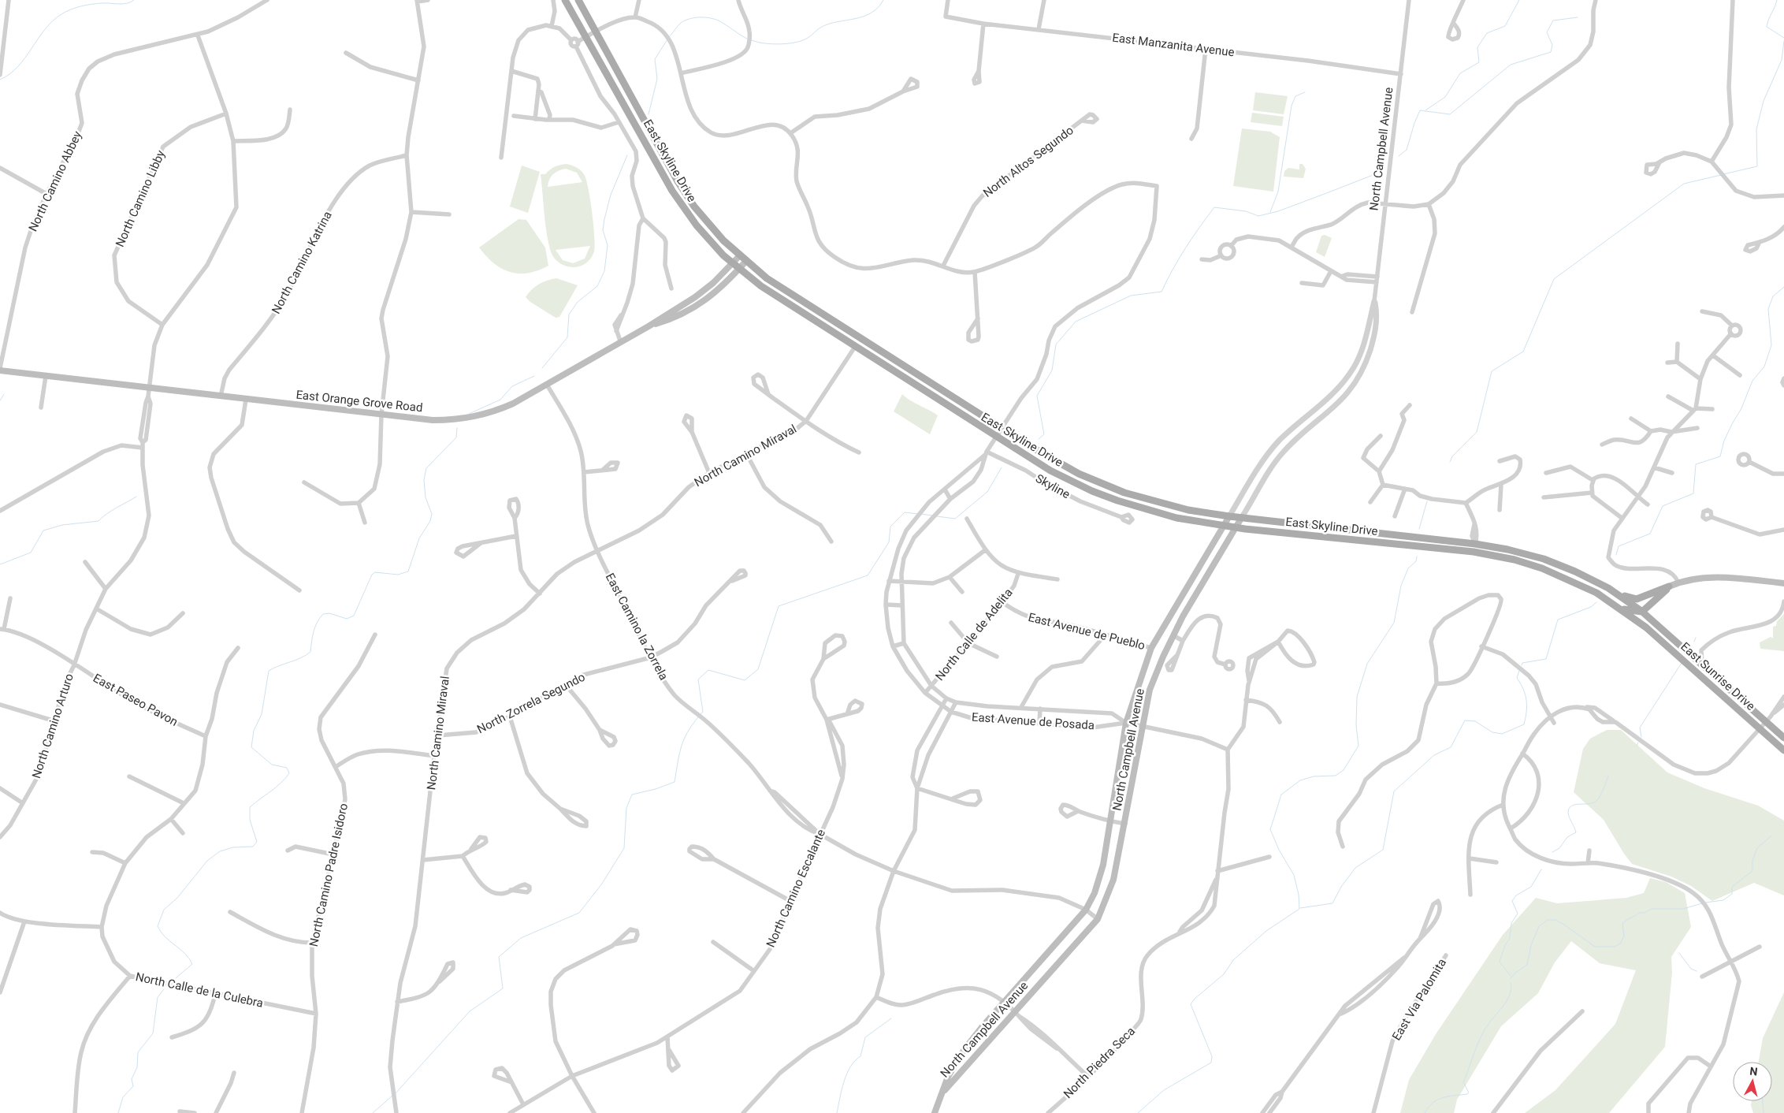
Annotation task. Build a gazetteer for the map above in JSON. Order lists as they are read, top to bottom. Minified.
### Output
{"streets":{"main road":["North Campbell Avenue","East Skyline Drive","East Orange Grove Road","East Sunrise Drive"],"street":["East Manzanita Avenue","North Altos Segundo","North Camino Abbey","North Camino Libby","North Camino Katrina","North Camino Miraval","Skyline","East Camino la Zorrela","East Avenue de Pueblo","North Calle de Adelita","East Paseo Pavon","North Zorrela Segundo","East Avenue de Posada","North Camino Arturo","North Camino Padre Isidoro","North Camino Escalante","North Calle de la Culebra","East Via Palomita","North Piedra Seca"]},"crossings":[["East Manzanita Avenue","North Campbell Avenue"],["North Campbell Avenue","East Skyline Drive"],["North Campbell Avenue","East Camino la Zorrela"],["North Campbell Avenue","East Avenue de Pueblo"],["North Campbell Avenue","East Avenue de Posada"],["East Skyline Drive","East Orange Grove Road"],["East Skyline Drive","North Camino Miraval"],["East Skyline Drive","East Sunrise Drive"],["East Skyline Drive","East Avenue de Posada"],["North Camino Abbey","East Orange Grove Road"],["North Camino Abbey","North Camino Arturo"],["North Camino Libby","North Camino Arturo"],["North Camino Katrina","East Orange Grove Road"],["East Orange Grove Road","East Camino la Zorrela"],["East Orange Grove Road","North Camino Arturo"],["North Camino Miraval","East Camino la Zorrela"],["North Camino Miraval","North Zorrela Segundo"],["Skyline","East Avenue de Posada"],["East Camino la Zorrela","North Zorrela Segundo"],["East Camino la Zorrela","North Camino Escalante"],["East Avenue de Pueblo","North Calle de Adelita"],["North Calle de Adelita","East Avenue de Posada"],["East Paseo Pavon","North Camino Arturo"],["East Paseo Pavon","North Calle de la Culebra"],["North Camino Padre Isidoro","North Calle de la Culebra"]],"north":"top"}
